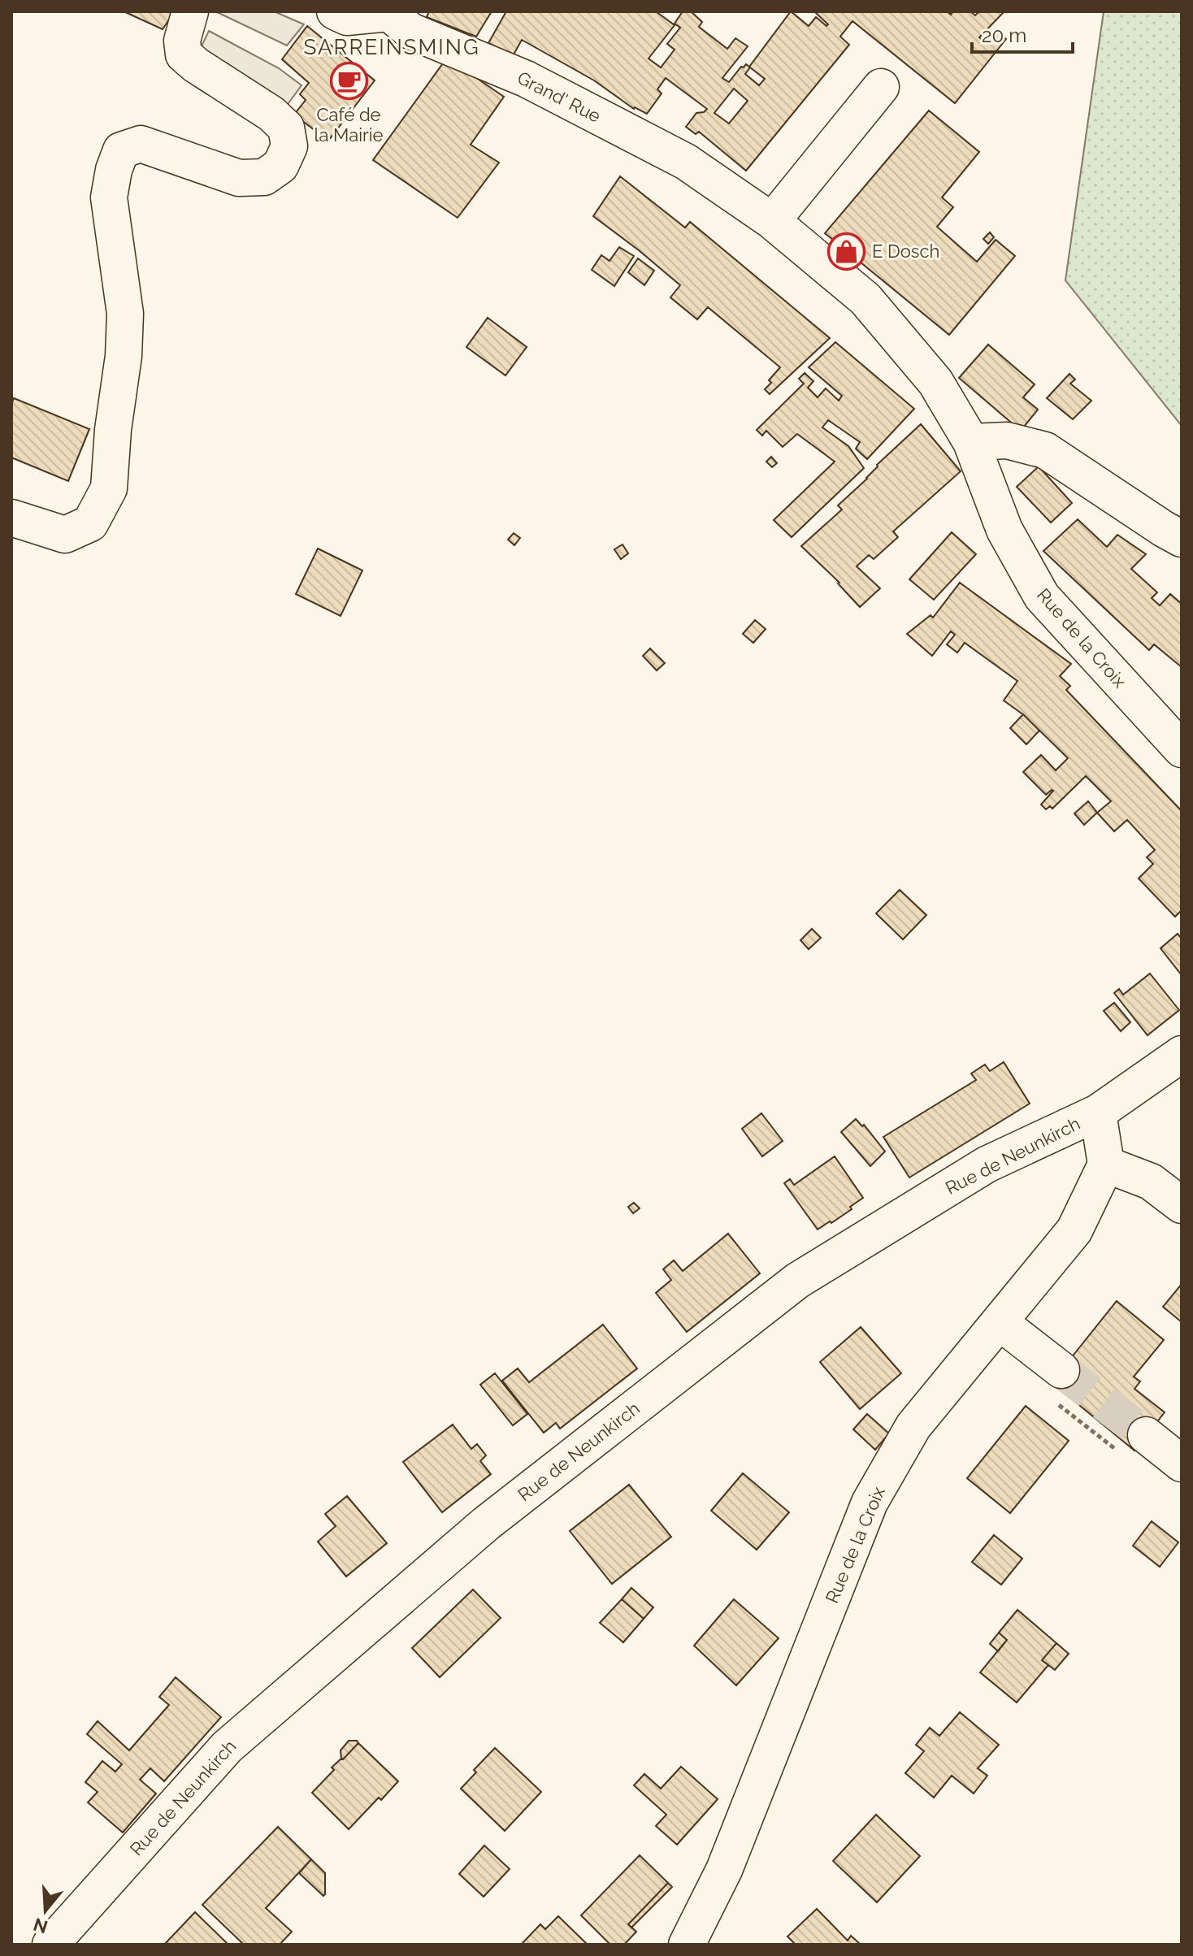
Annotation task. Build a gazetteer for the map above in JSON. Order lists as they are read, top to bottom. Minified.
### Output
{"streets":{"street":["Grand' Rue","Rue de la Croix","Rue de Neunkirch"]},"crossings":[["Grand' Rue","Rue de la Croix"]],"districts":["SARREINSMING"],"places":{"cafe":["Café de la Mairie"],"shop":["E Dosch"]},"scale_bar":"20 m","north":"bottom"}
